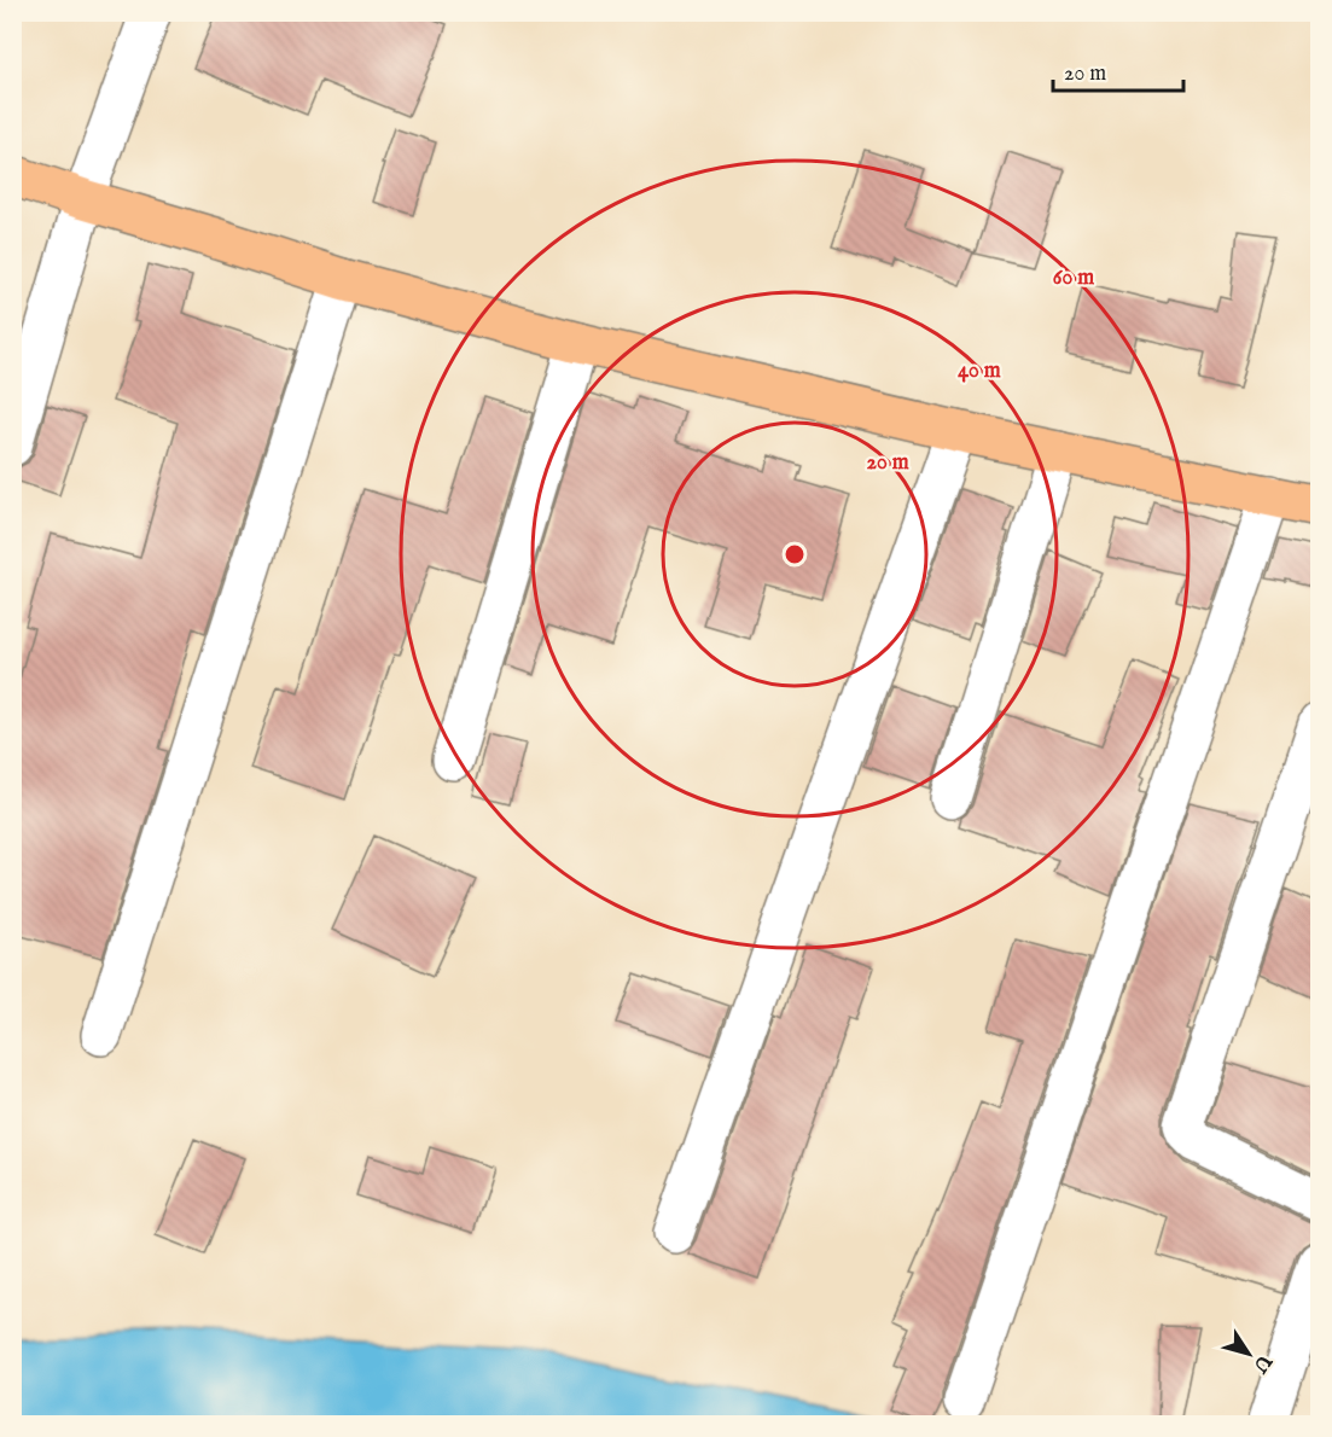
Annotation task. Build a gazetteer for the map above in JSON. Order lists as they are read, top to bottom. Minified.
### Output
{"scale_bar":"20 m","north":"bottom right","rings":["60 m","40 m","20 m"]}
